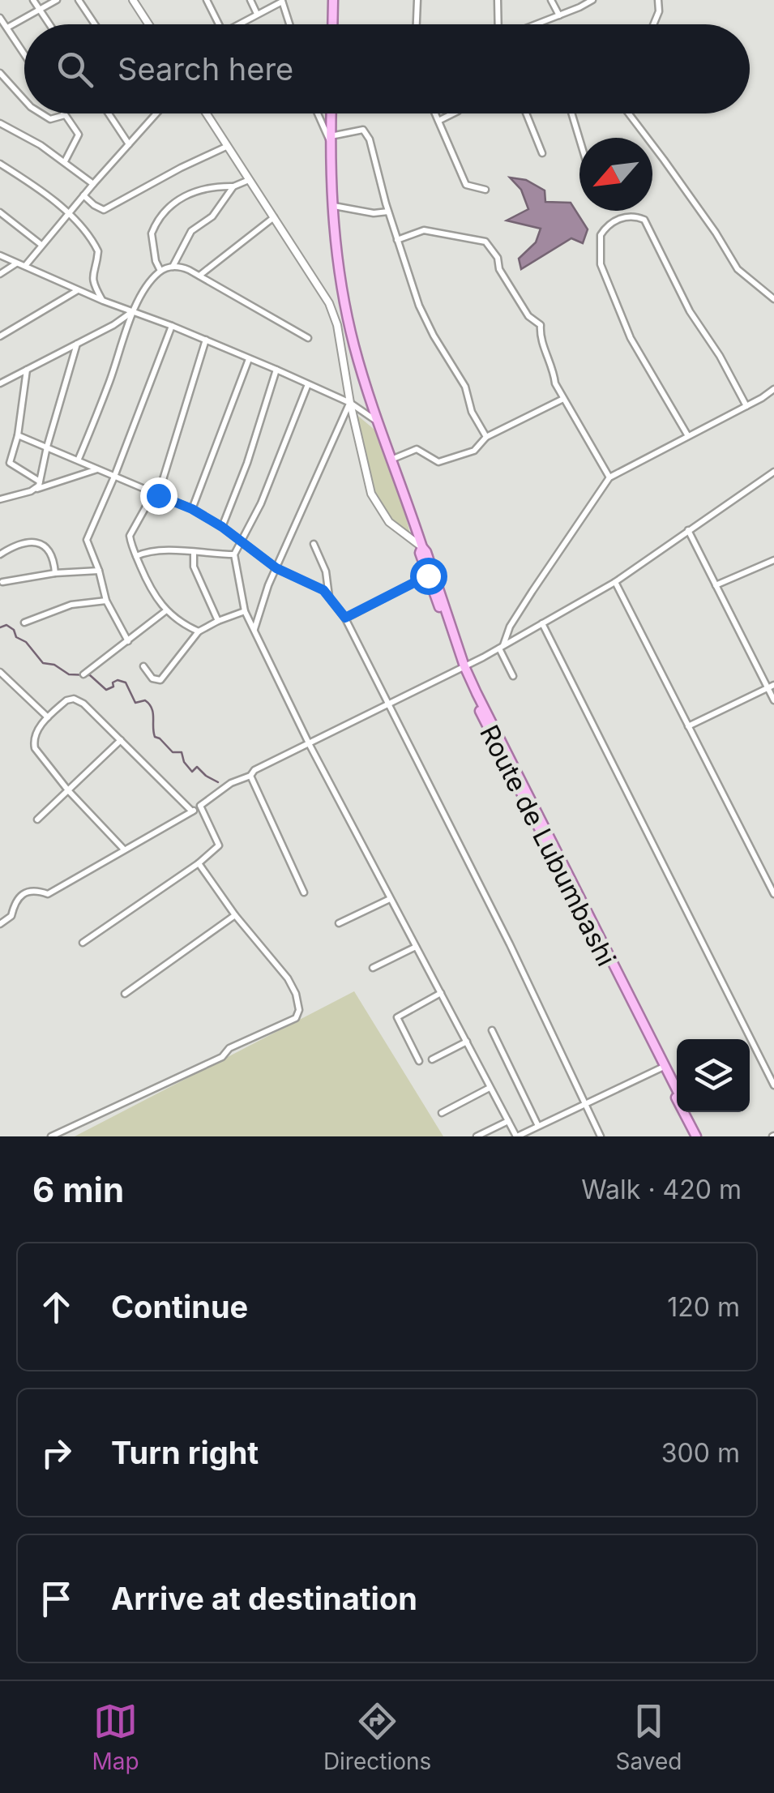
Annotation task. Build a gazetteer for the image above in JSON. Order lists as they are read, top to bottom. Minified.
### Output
{"streets":{"highway":["Route de Lubumbashi"]},"north":"bottom left","page":{"search":"Search here","heading":["6 min","Walk · 420 m"],"list":[["Continue","120 m"],["Turn right","300 m"],"Arrive at destination"],"nav":["Map","Directions","Saved"]}}
